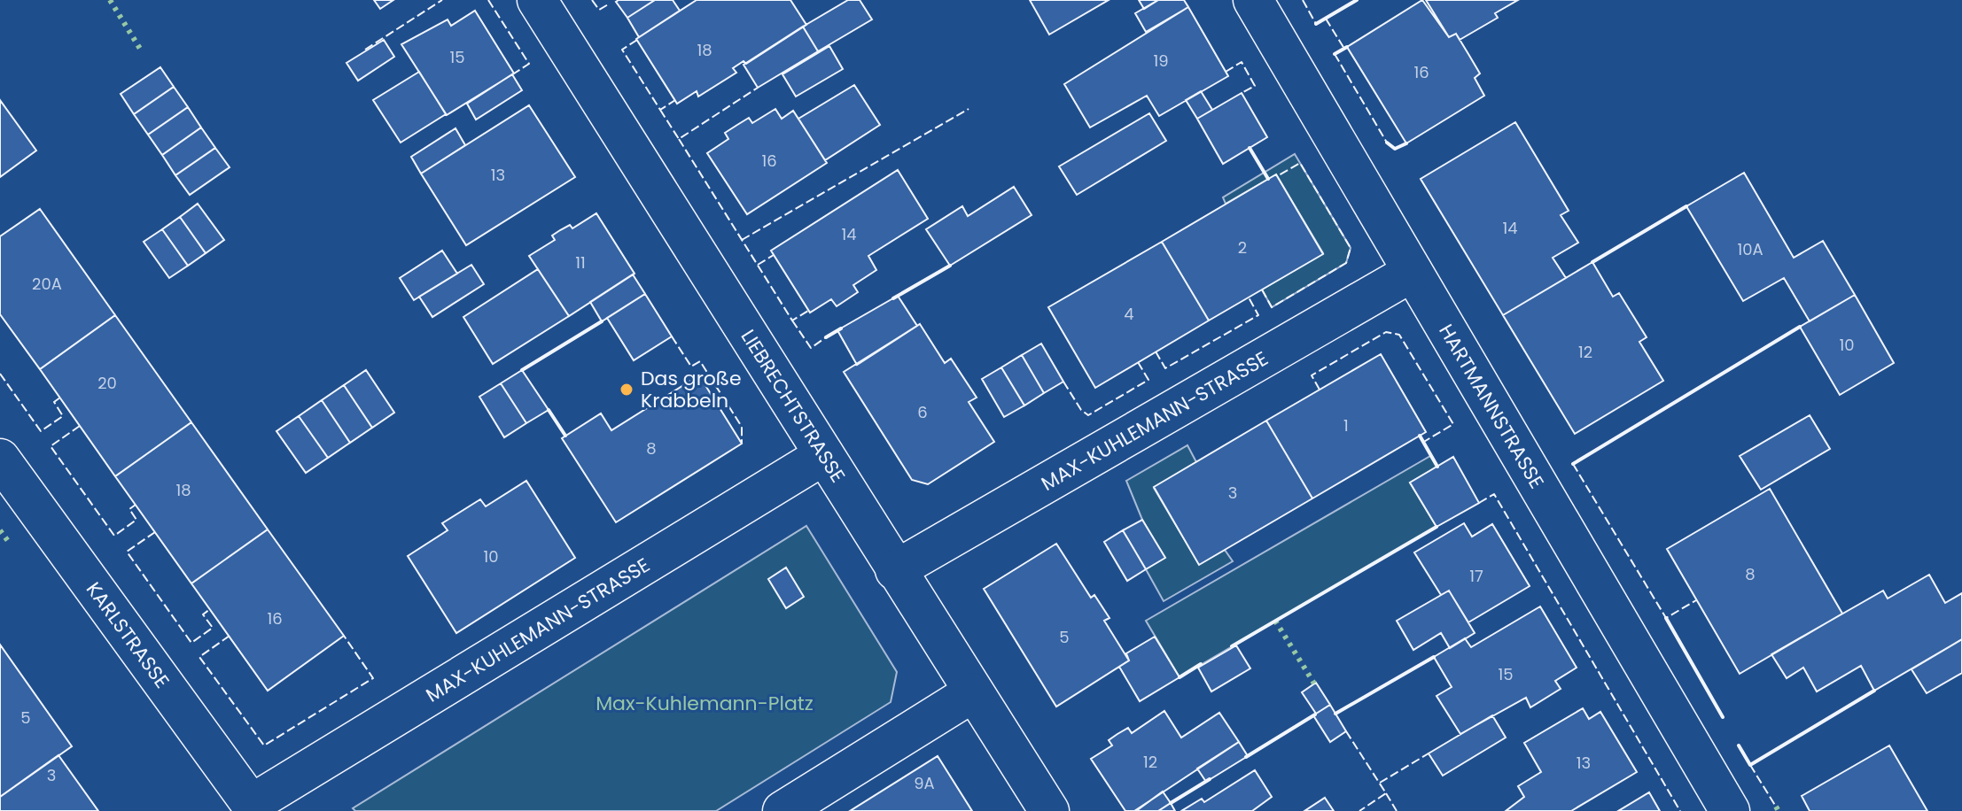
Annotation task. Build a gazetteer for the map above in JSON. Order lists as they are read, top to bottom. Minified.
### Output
{"streets":{"street":["LIEBRECHTSTRASSE","HARTMANNSTRASSE","MAX-KUHLEMANN-STRASSE","KARLSTRASSE"]},"crossings":[["LIEBRECHTSTRASSE","MAX-KUHLEMANN-STRASSE"],["HARTMANNSTRASSE","MAX-KUHLEMANN-STRASSE"],["MAX-KUHLEMANN-STRASSE","KARLSTRASSE"]],"parks":["Max-Kuhlemann-Platz"],"places":["Das große Krabbeln"],"house_numbers":["18","15","19","16","16","13","14","14","2","10A","11","20A","4","10","12","20","6","1","8","18","3","10","8","17","16","5","15","5","12","13","3","9A"]}
